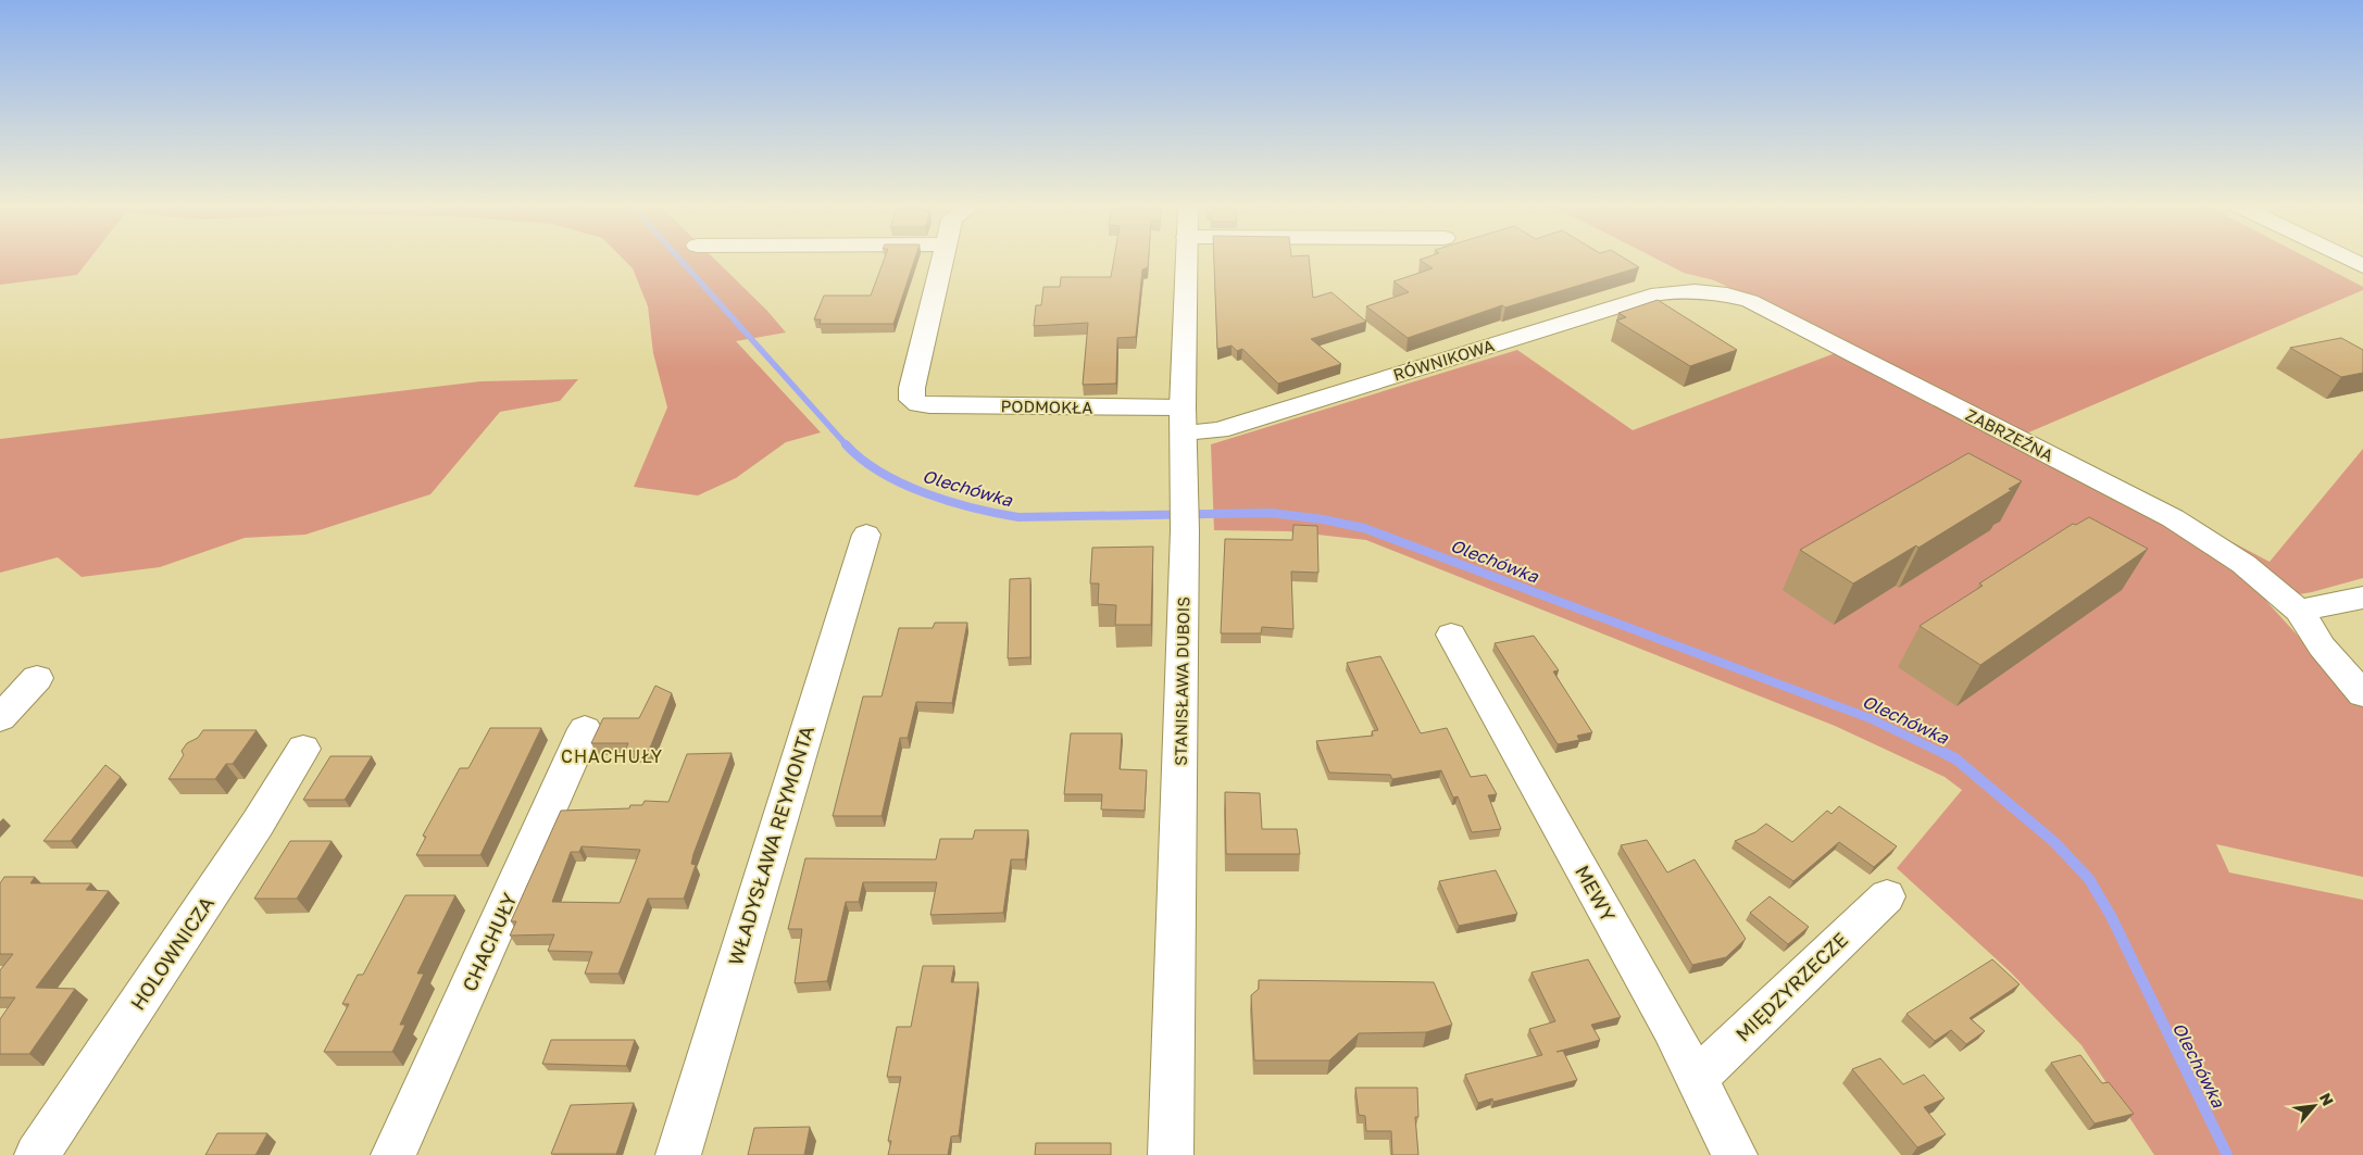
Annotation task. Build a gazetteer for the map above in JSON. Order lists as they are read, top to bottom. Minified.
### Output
{"streets":{"street":["RÓWNIKOWA","PODMOKŁA","ZABRZEŹNA","STANISŁAWA DUBOIS","WŁADYSŁAWA REYMONTA","MEWY","CHACHUŁY","HOLOWNICZA","MIĘDZYRZECZE"]},"crossings":[["RÓWNIKOWA","PODMOKŁA"],["RÓWNIKOWA","ZABRZEŹNA"],["RÓWNIKOWA","STANISŁAWA DUBOIS"],["PODMOKŁA","STANISŁAWA DUBOIS"],["MEWY","MIĘDZYRZECZE"]],"districts":["CHACHUŁY"],"water":["Olechówka"],"north":"top right"}
